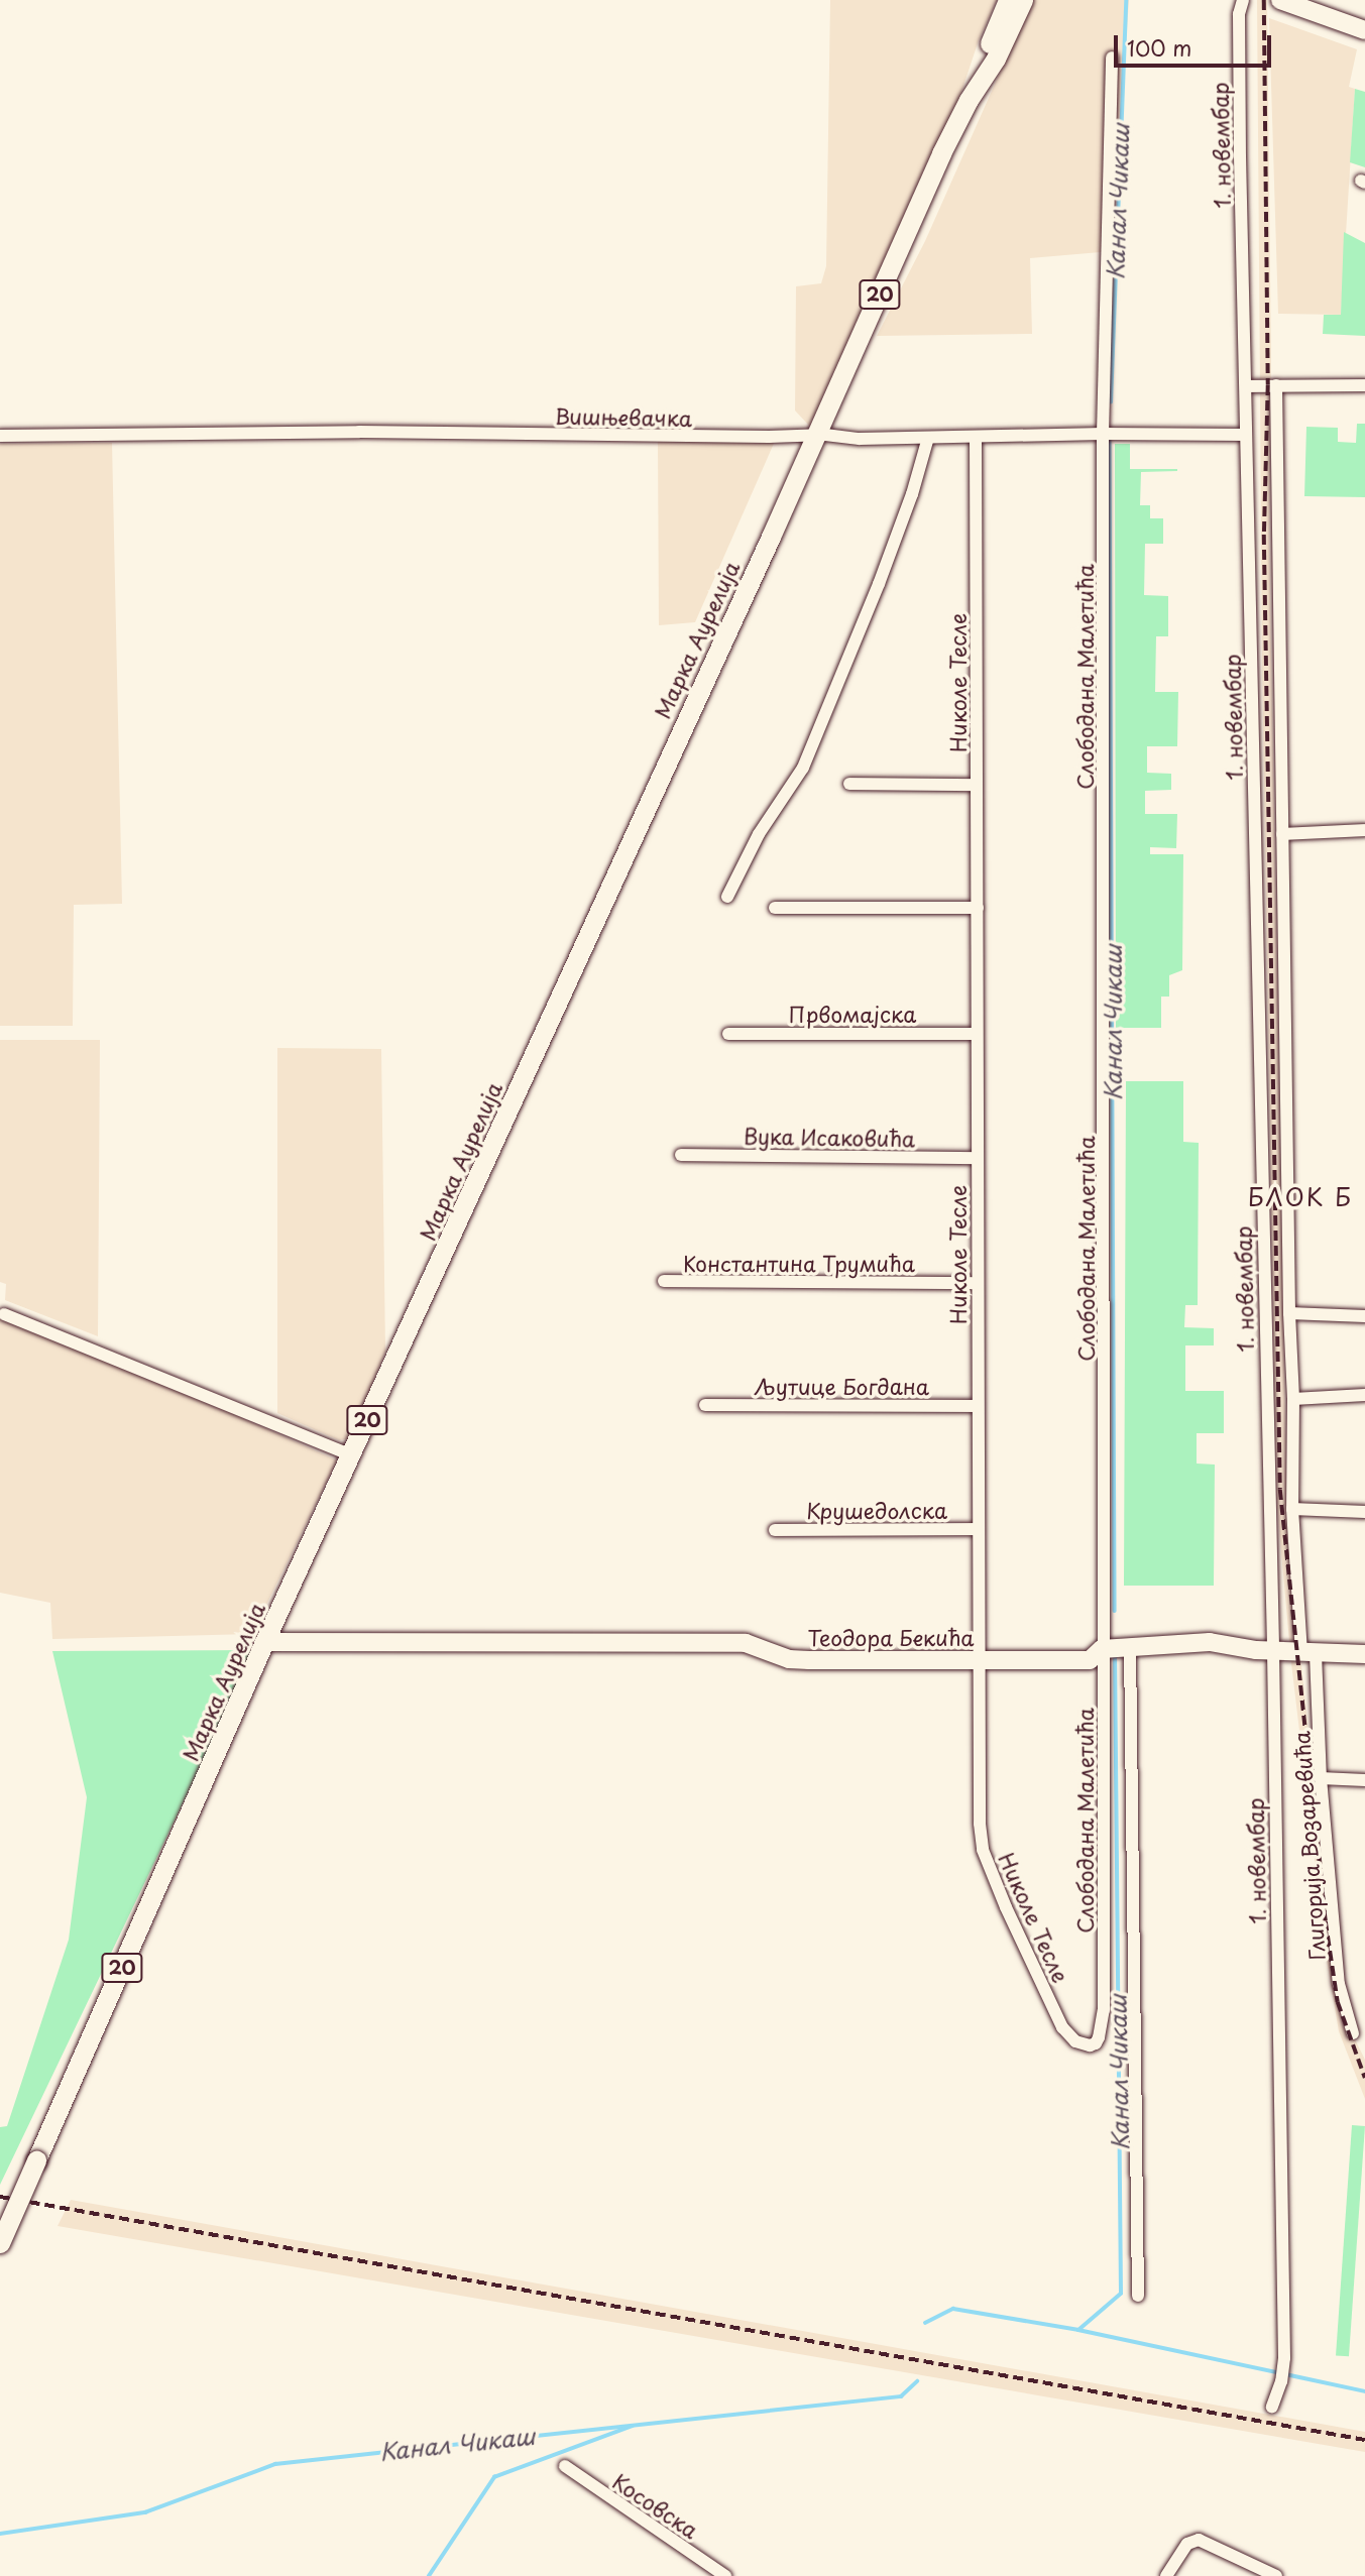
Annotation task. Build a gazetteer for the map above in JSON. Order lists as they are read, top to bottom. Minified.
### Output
{"streets":{"main road":["20","Марка Аурелија"],"street":["1. новембар","Вишњевачка","Слободана Малетића","Николе Тесле","Првомајска","Вука Исаковића","Константина Трумића","Љутице Богдана","Крушедолска","Теодора Бекића","Глигорија Возаревића","Косовска"]},"crossings":[["1. новембар","Вишњевачка"],["1. новембар","Теодора Бекића"],["Вишњевачка","Марка Аурелија"],["Вишњевачка","Слободана Малетића"],["Вишњевачка","Николе Тесле"],["Марка Аурелија","Теодора Бекића"],["Слободана Малетића","Николе Тесле"],["Слободана Малетића","Теодора Бекића"],["Николе Тесле","Првомајска"],["Николе Тесле","Вука Исаковића"],["Николе Тесле","Константина Трумића"],["Николе Тесле","Љутице Богдана"],["Николе Тесле","Крушедолска"],["Николе Тесле","Теодора Бекића"],["Теодора Бекића","Глигорија Возаревића"]],"districts":["БЛОК Б"],"water":["Канал Чикаш"],"scale_bar":"100 m"}
